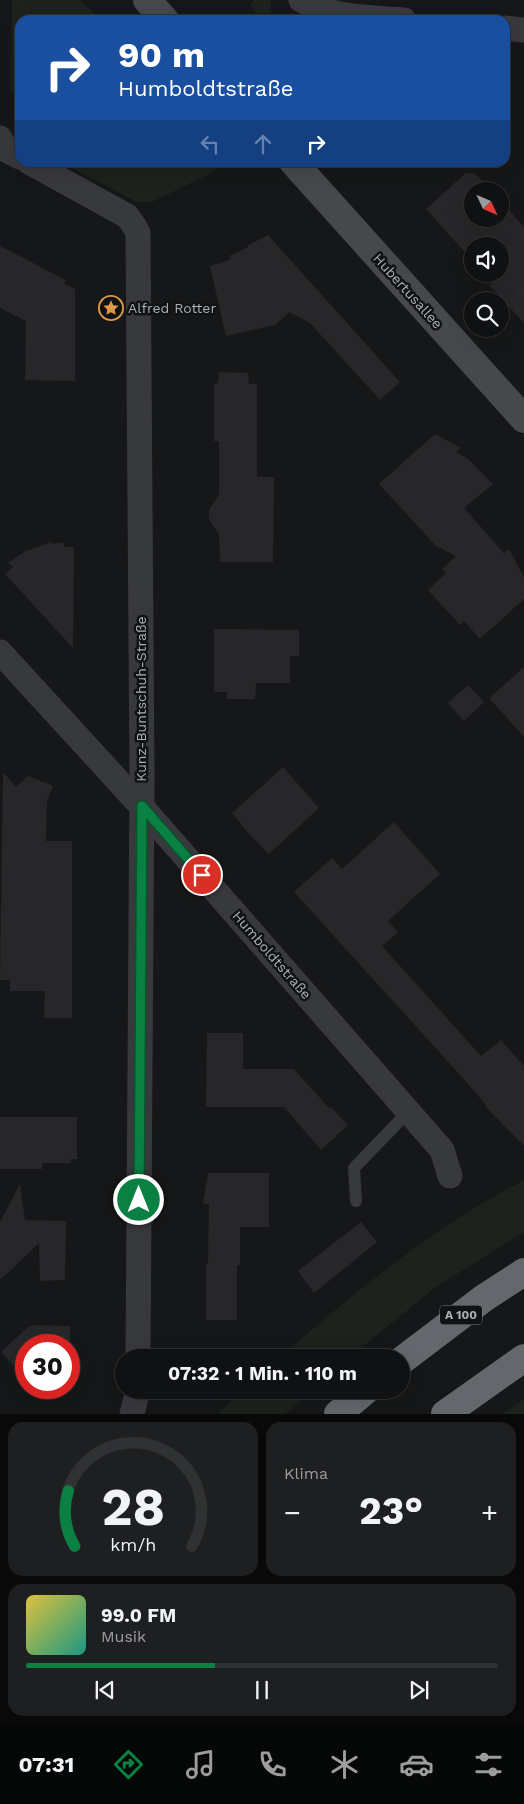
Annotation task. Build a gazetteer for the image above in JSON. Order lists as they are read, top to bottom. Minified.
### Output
{"streets":{"highway":["A 100"],"main road":["Hubertusallee"],"street":["Kunz-Buntschuh-Straße","Humboldtstraße"]},"crossings":[["Kunz-Buntschuh-Straße","Humboldtstraße"]],"places":{"place":["Alfred Rotter"]},"north":"bottom right","page":{"turn":["90 m","Humboldtstraße"],"limit":"30","trip":"07:32 · 1 Min. · 110 m","tile":"Klima","heat":["−","23°","+"],"song":["99.0 FM","Musik"],"tabs":"07:31","gauge":["28","km/h"]}}
